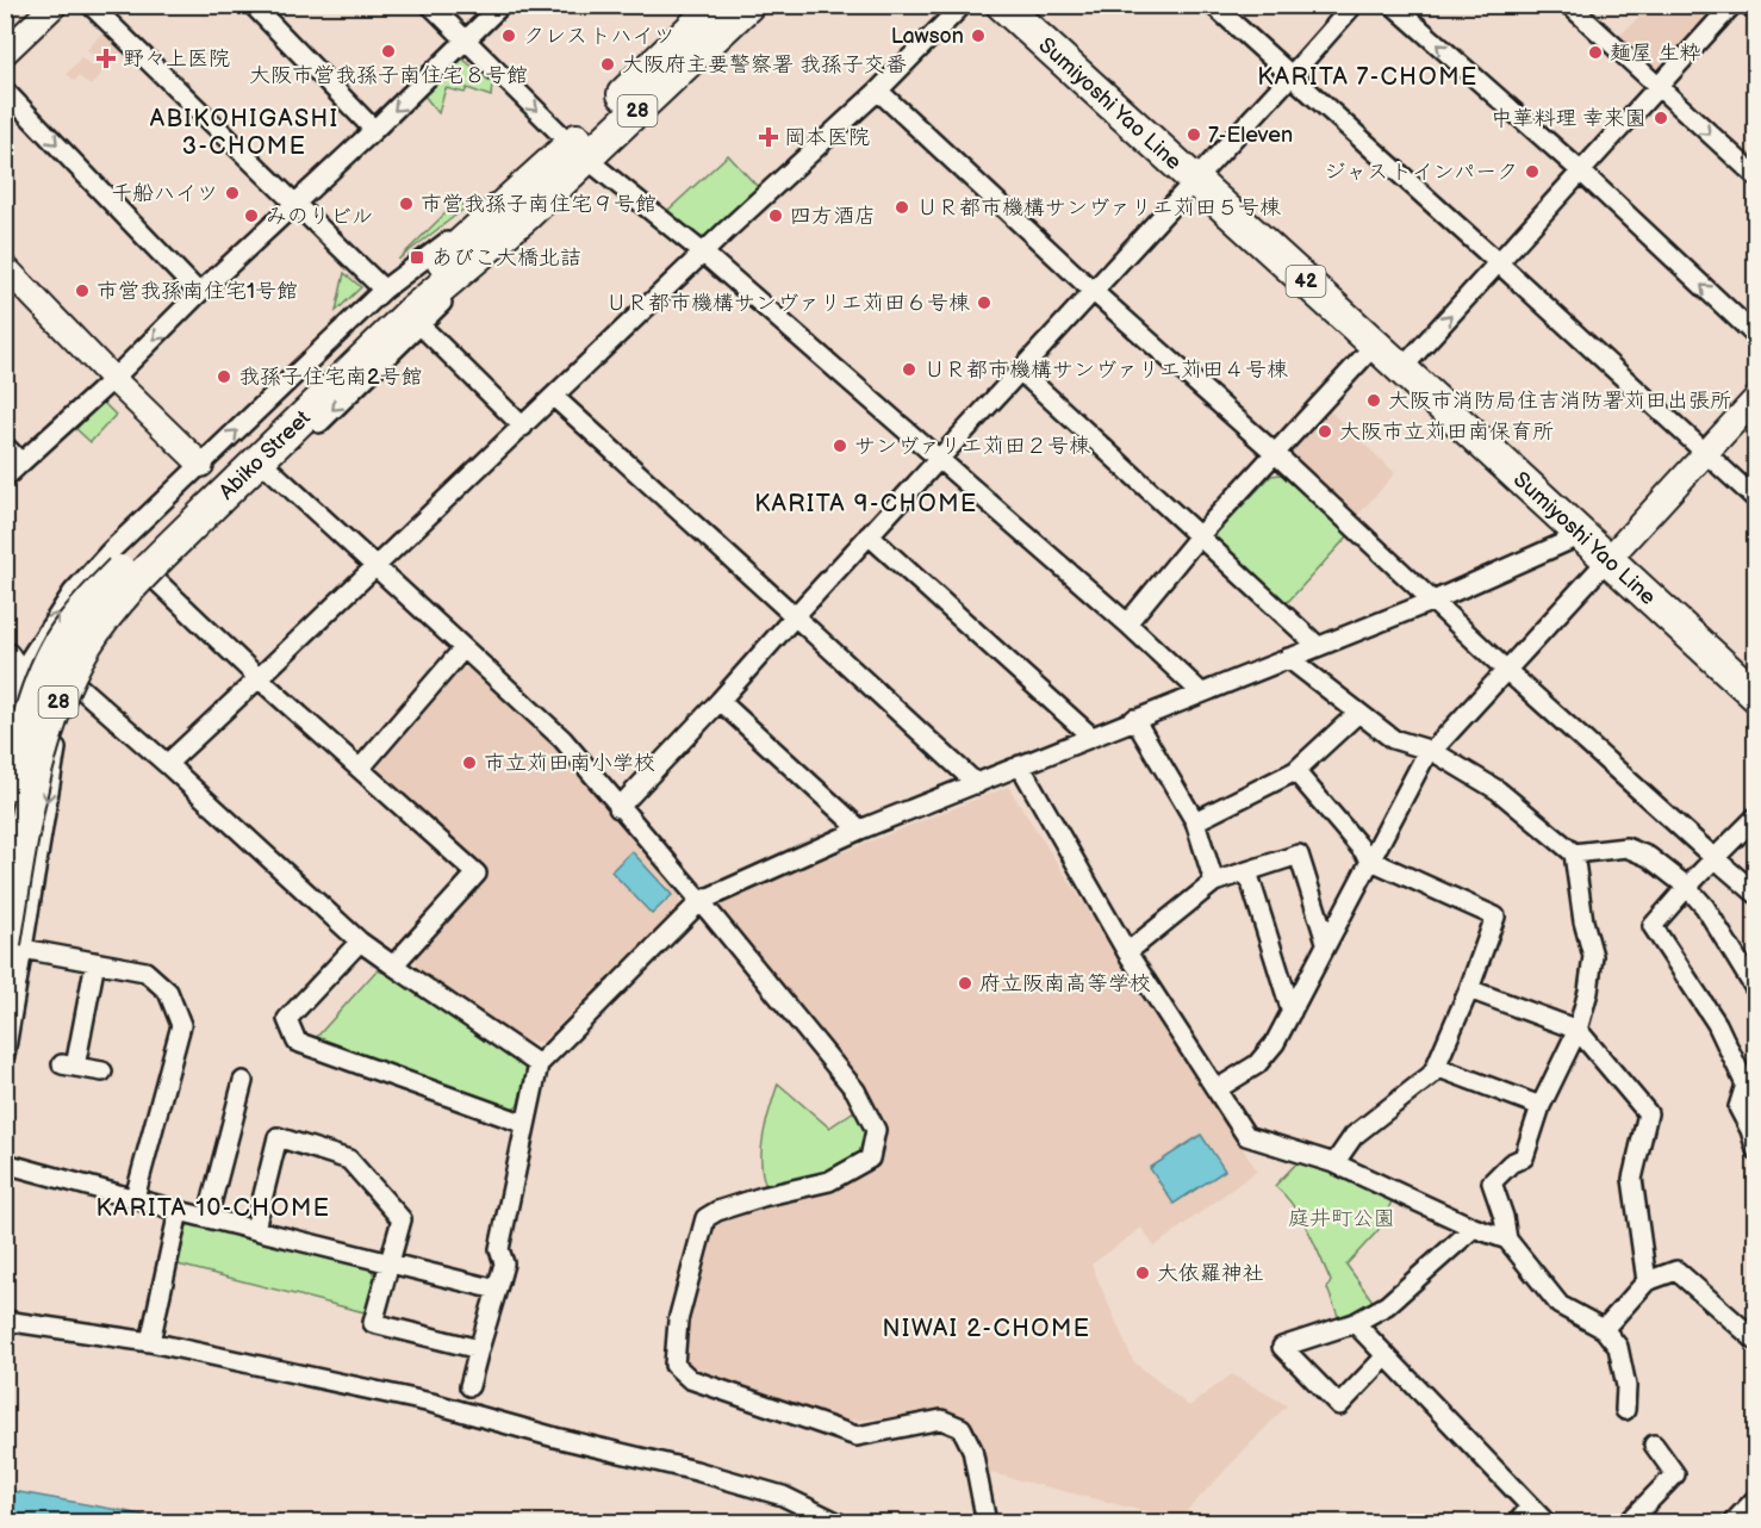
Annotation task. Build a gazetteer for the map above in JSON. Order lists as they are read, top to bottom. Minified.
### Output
{"streets":{"main road":["Sumiyoshi Yao Line","28","42","Abiko Street"]},"districts":["KARITA 7-CHOME","ABIKOHIGASHI 3-CHOME","KARITA 9-CHOME","KARITA 10-CHOME","NIWAI 2-CHOME"],"parks":["庭井町公園"],"places":{"other":["クレストハイツ","Lawson","大阪市営我孫子南住宅８号館","麺屋 生粋","大阪府主要警察署 我孫子交番","中華料理 幸来園","7-Eleven","ジャストインパーク","千船ハイツ","市営我孫子南住宅９号館","ＵＲ都市機構サンヴァリエ苅田５号棟","みのりビル","四方酒店","市営我孫南住宅1号館","ＵＲ都市機構サンヴァリエ苅田６号棟","ＵＲ都市機構サンヴァリエ苅田４号棟","我孫子住宅南2号館","大阪市消防局住吉消防署苅田出張所","大阪市立苅田南保育所","サンヴァリエ苅田２号棟","市立苅田南小学校","府立阪南高等学校","大依羅神社"],"health":["野々上医院","岡本医院"],"transit":["あびこ大橋北詰"]}}
